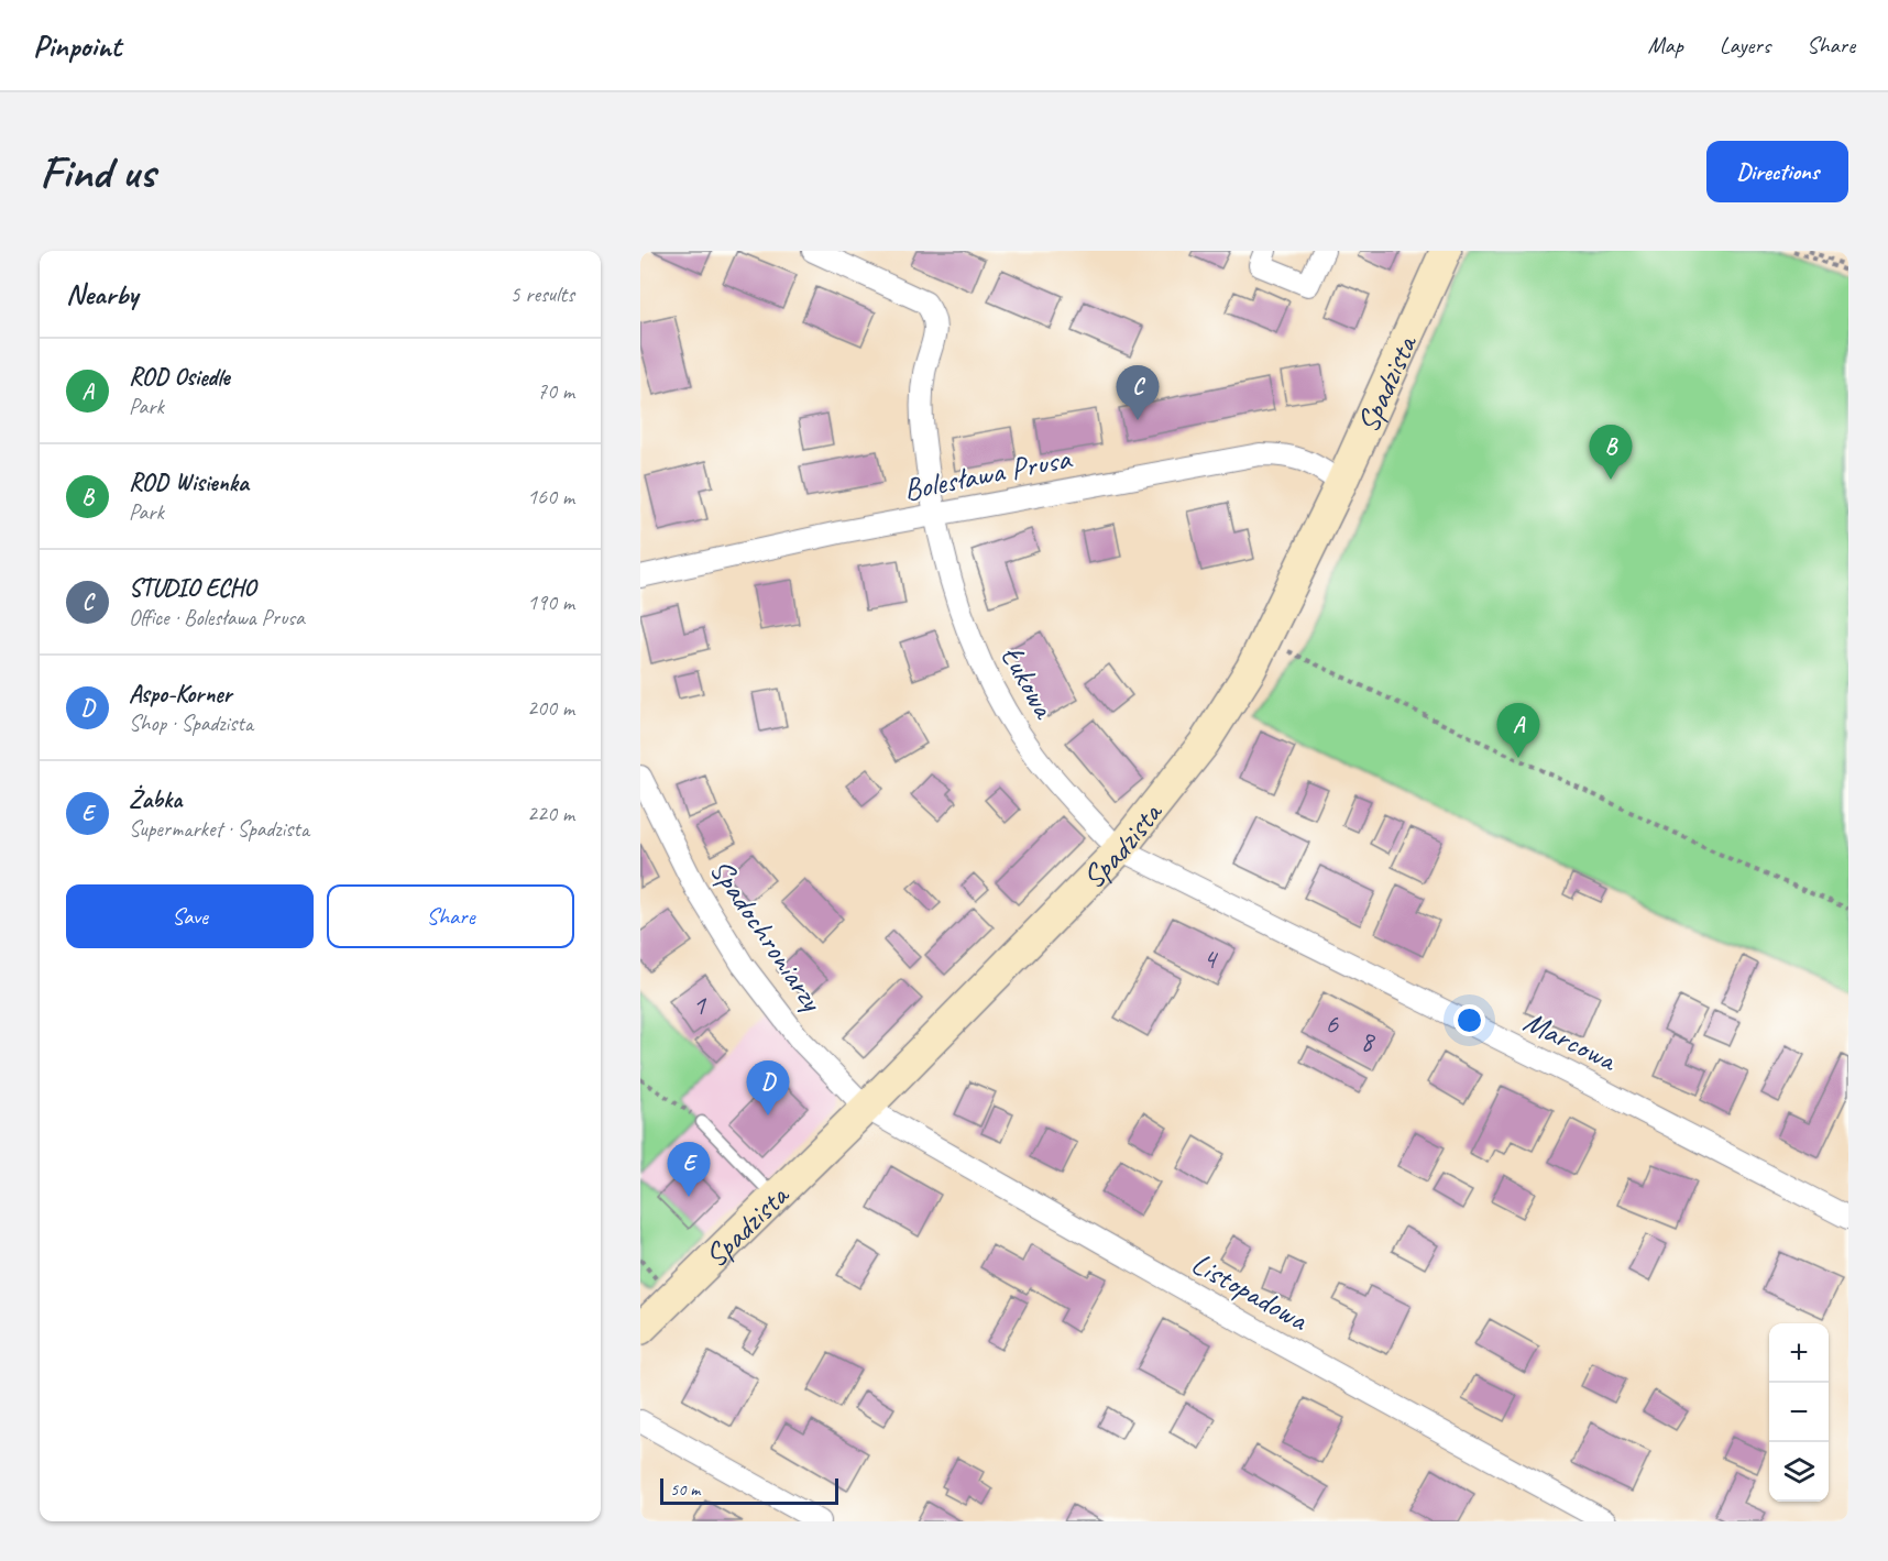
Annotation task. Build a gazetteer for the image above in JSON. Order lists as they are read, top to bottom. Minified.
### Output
{"streets":{"street":["Spadzista","Bolesława Prusa","Łukowa","Spadochroniarzy","Marcowa","Listopadowa"]},"crossings":[["Spadzista","Bolesława Prusa"],["Spadzista","Łukowa"],["Spadzista","Spadochroniarzy"],["Spadzista","Marcowa"],["Spadzista","Listopadowa"],["Bolesława Prusa","Łukowa"],["Łukowa","Marcowa"],["Spadochroniarzy","Listopadowa"]],"house_numbers":["4","1","6","8"],"scale_bar":"50 m","page":{"header":"Pinpoint","nav":["Map","Layers","Share"],"buttons":["Directions",["Save","Share"]],"title":"Find us","heading":["Nearby","5 results"],"list":[{"mark":"A","name":"ROD Osiedle","note":"Park","value":"70 m"},{"mark":"B","name":"ROD Wisienka","note":"Park","value":"160 m"},{"mark":"C","name":"STUDIO ECHO","note":"Office · Bolesława Prusa","value":"190 m"},{"mark":"D","name":"Aspo-Korner","note":"Shop · Spadzista","value":"200 m"},{"mark":"E","name":"Żabka","note":"Supermarket · Spadzista","value":"220 m"}],"pins":["C","B","A","D","E"],"map_buttons":["+","−"],"scale":"50 m"}}
